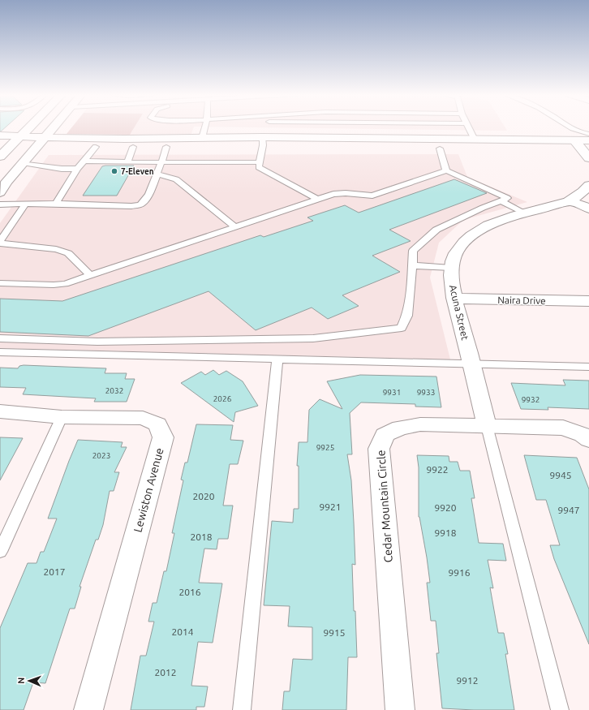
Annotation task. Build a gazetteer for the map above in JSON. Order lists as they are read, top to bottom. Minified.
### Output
{"streets":{"main road":["Naira Drive","Acuna Street","Lewiston Avenue","Cedar Mountain Circle"]},"crossings":[["Naira Drive","Acuna Street"],["Acuna Street","Cedar Mountain Circle"]],"places":["7-Eleven"],"house_numbers":["2032","9931","9933","2026","9932","9925","2023","9922","9945","2020","9921","9920","9947","9918","2018","2017","9916","2016","2014","9915","2012","9912"],"north":"left"}
